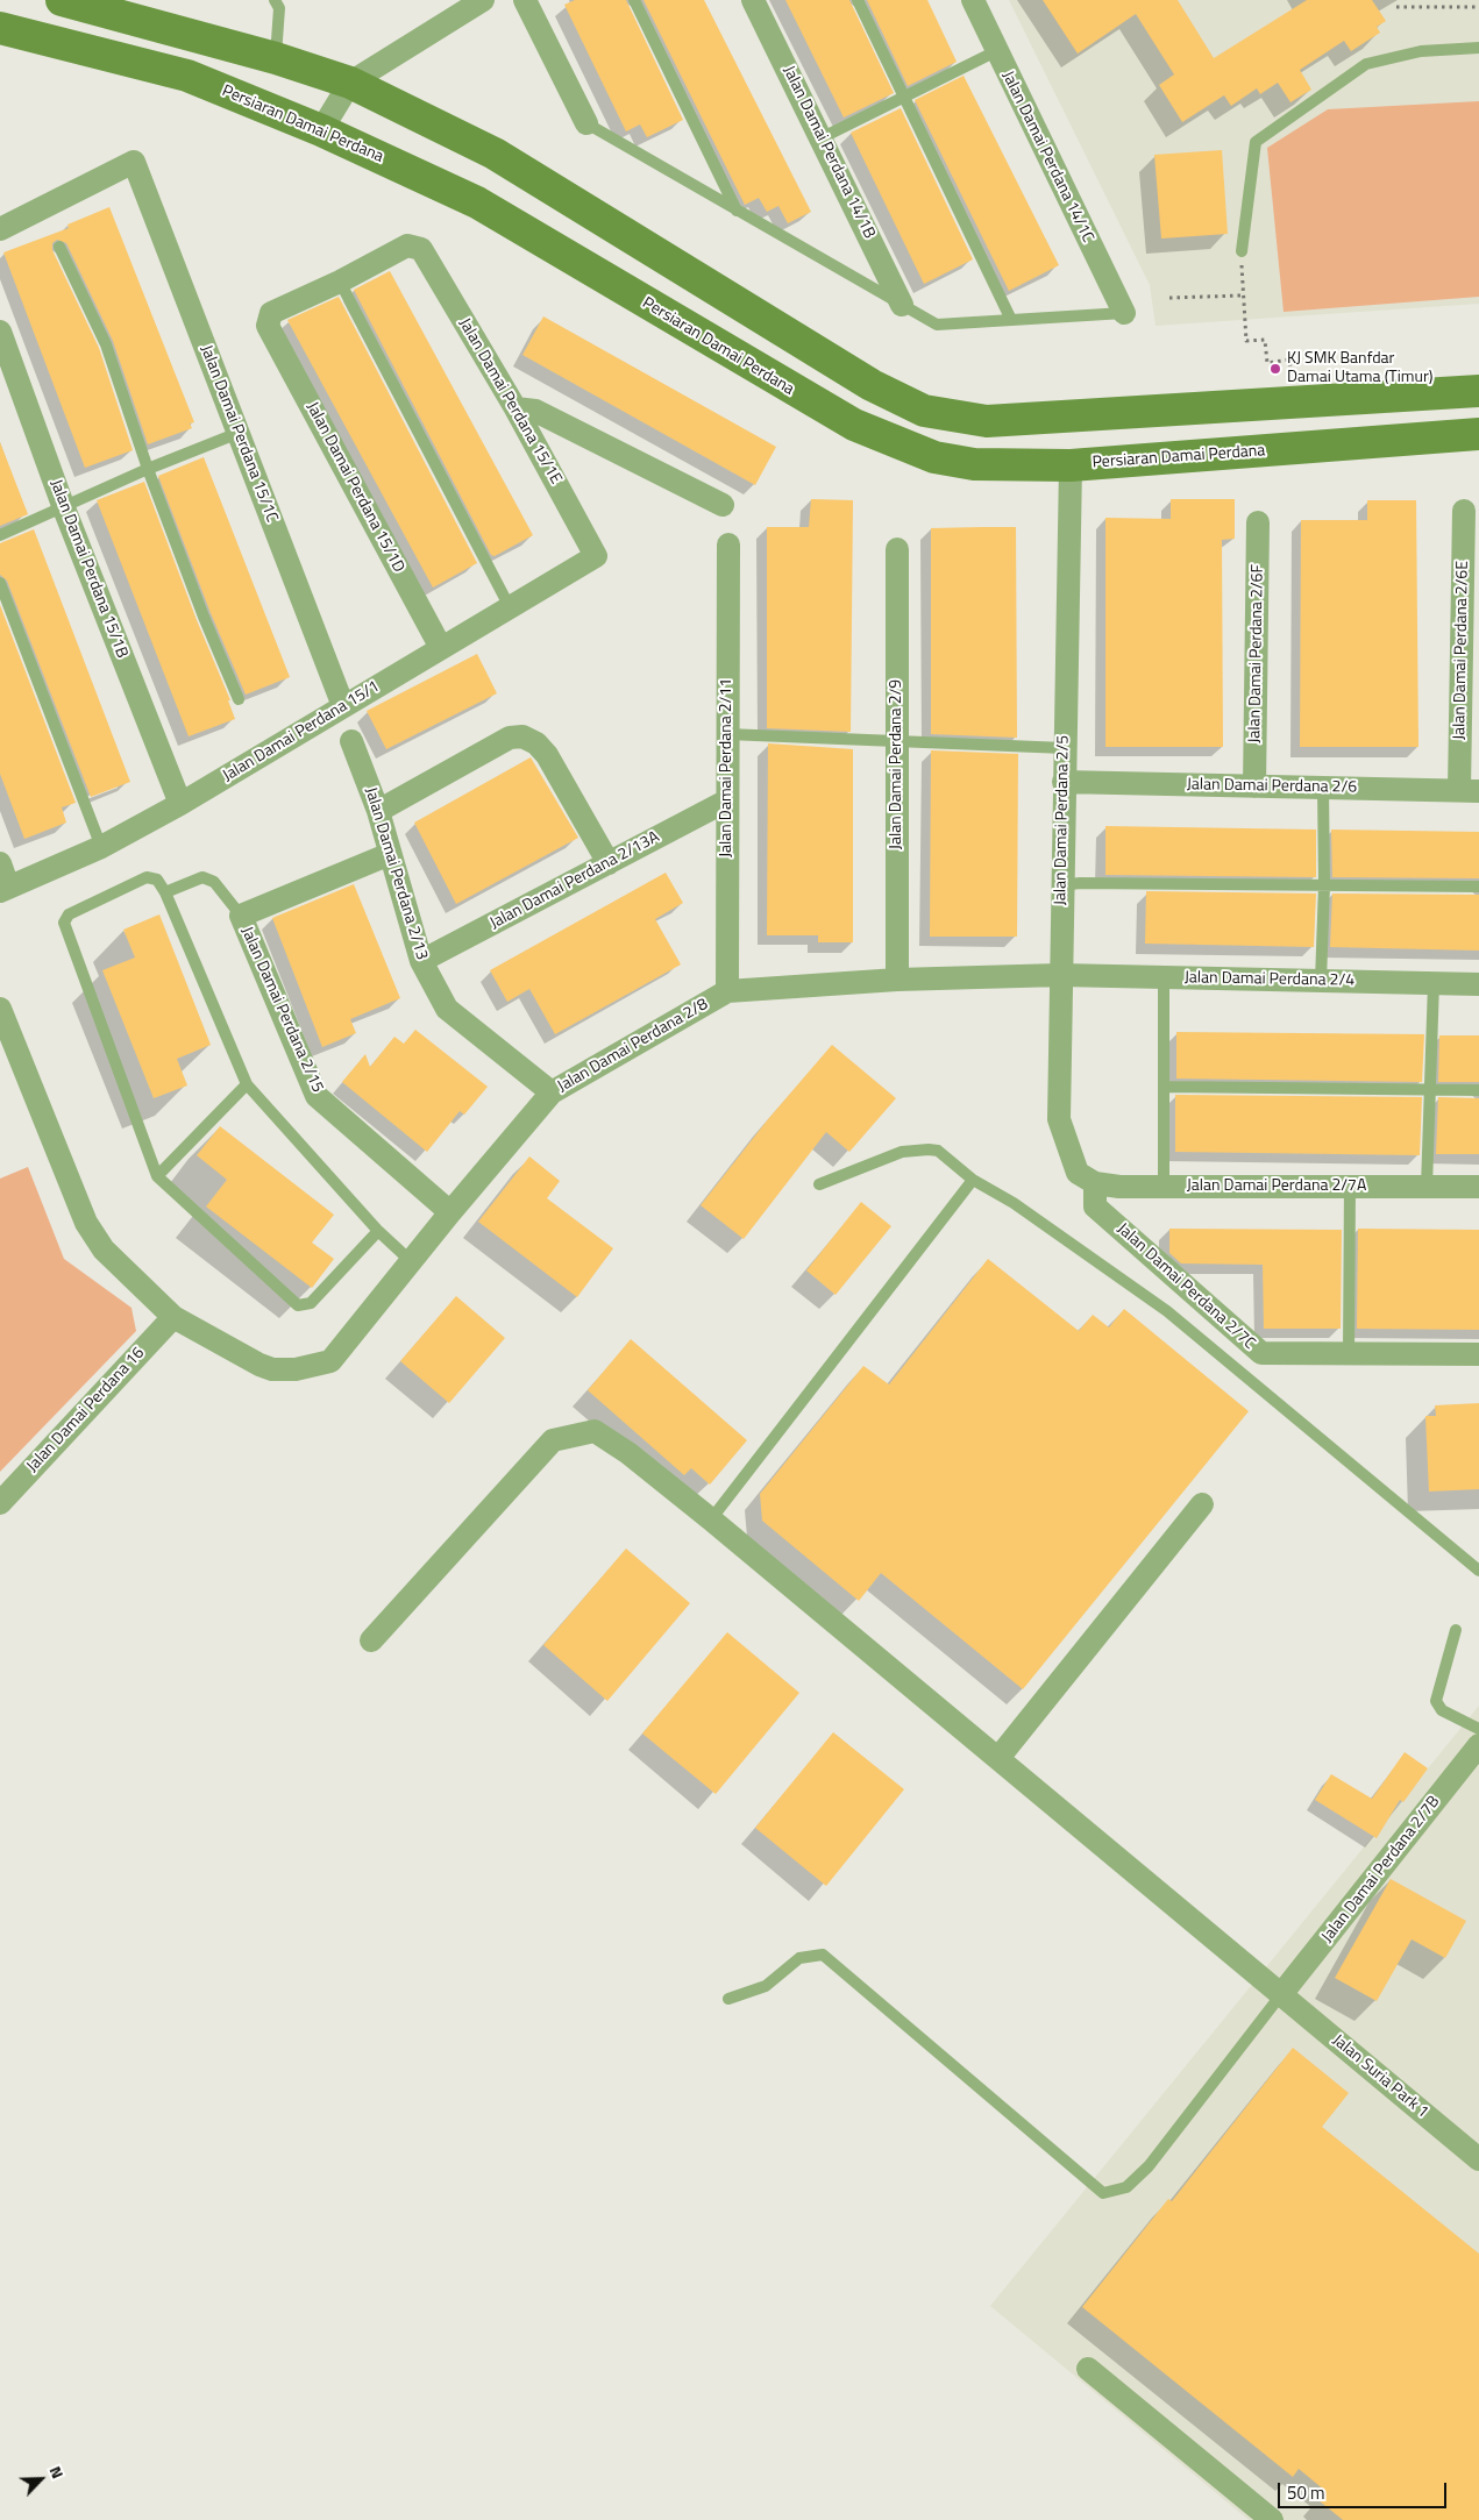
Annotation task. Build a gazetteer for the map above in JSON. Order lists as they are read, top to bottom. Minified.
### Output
{"streets":{"main road":["Persiaran Damai Perdana"],"street":["Jalan Damai Perdana 14/1B","Jalan Damai Perdana 14/1C","Jalan Damai Perdana 15/1E","Jalan Damai Perdana 15/1C","Jalan Damai Perdana 15/1D","Jalan Damai Perdana 15/1B","Jalan Damai Perdana 2/6E","Jalan Damai Perdana 2/6F","Jalan Damai Perdana 15/1","Jalan Damai Perdana 2/9","Jalan Damai Perdana 2/11","Jalan Damai Perdana 2/6","Jalan Damai Perdana 2/5","Jalan Damai Perdana 2/13","Jalan Damai Perdana 2/13A","Jalan Damai Perdana 2/4","Jalan Damai Perdana 2/15","Jalan Damai Perdana 2/8","Jalan Damai Perdana 2/7A","Jalan Damai Perdana 2/7C","Jalan Damai Perdana 16","Jalan Damai Perdana 2/7B","Jalan Suria Park 1"]},"crossings":[["Persiaran Damai Perdana","Jalan Damai Perdana 2/5"],["Jalan Damai Perdana 15/1E","Jalan Damai Perdana 15/1D"],["Jalan Damai Perdana 15/1E","Jalan Damai Perdana 15/1"],["Jalan Damai Perdana 15/1C","Jalan Damai Perdana 15/1"],["Jalan Damai Perdana 15/1D","Jalan Damai Perdana 15/1"],["Jalan Damai Perdana 15/1B","Jalan Damai Perdana 15/1"],["Jalan Damai Perdana 2/6E","Jalan Damai Perdana 2/6"],["Jalan Damai Perdana 2/6F","Jalan Damai Perdana 2/6"],["Jalan Damai Perdana 2/9","Jalan Damai Perdana 2/8"],["Jalan Damai Perdana 2/11","Jalan Damai Perdana 2/13A"],["Jalan Damai Perdana 2/11","Jalan Damai Perdana 2/8"],["Jalan Damai Perdana 2/6","Jalan Damai Perdana 2/5"],["Jalan Damai Perdana 2/5","Jalan Damai Perdana 2/4"],["Jalan Damai Perdana 2/5","Jalan Damai Perdana 2/8"],["Jalan Damai Perdana 2/5","Jalan Damai Perdana 2/7A"],["Jalan Damai Perdana 2/5","Jalan Damai Perdana 2/7C"],["Jalan Damai Perdana 2/13","Jalan Damai Perdana 2/13A"],["Jalan Damai Perdana 2/13","Jalan Damai Perdana 2/8"],["Jalan Damai Perdana 2/4","Jalan Damai Perdana 2/8"],["Jalan Damai Perdana 2/15","Jalan Damai Perdana 2/8"],["Jalan Damai Perdana 2/8","Jalan Damai Perdana 16"],["Jalan Damai Perdana 2/7A","Jalan Damai Perdana 2/7C"],["Jalan Damai Perdana 2/7B","Jalan Suria Park 1"]],"places":["KJ SMK Banfdar Damai Utama (Timur)"],"scale_bar":"50 m","north":"top right"}
